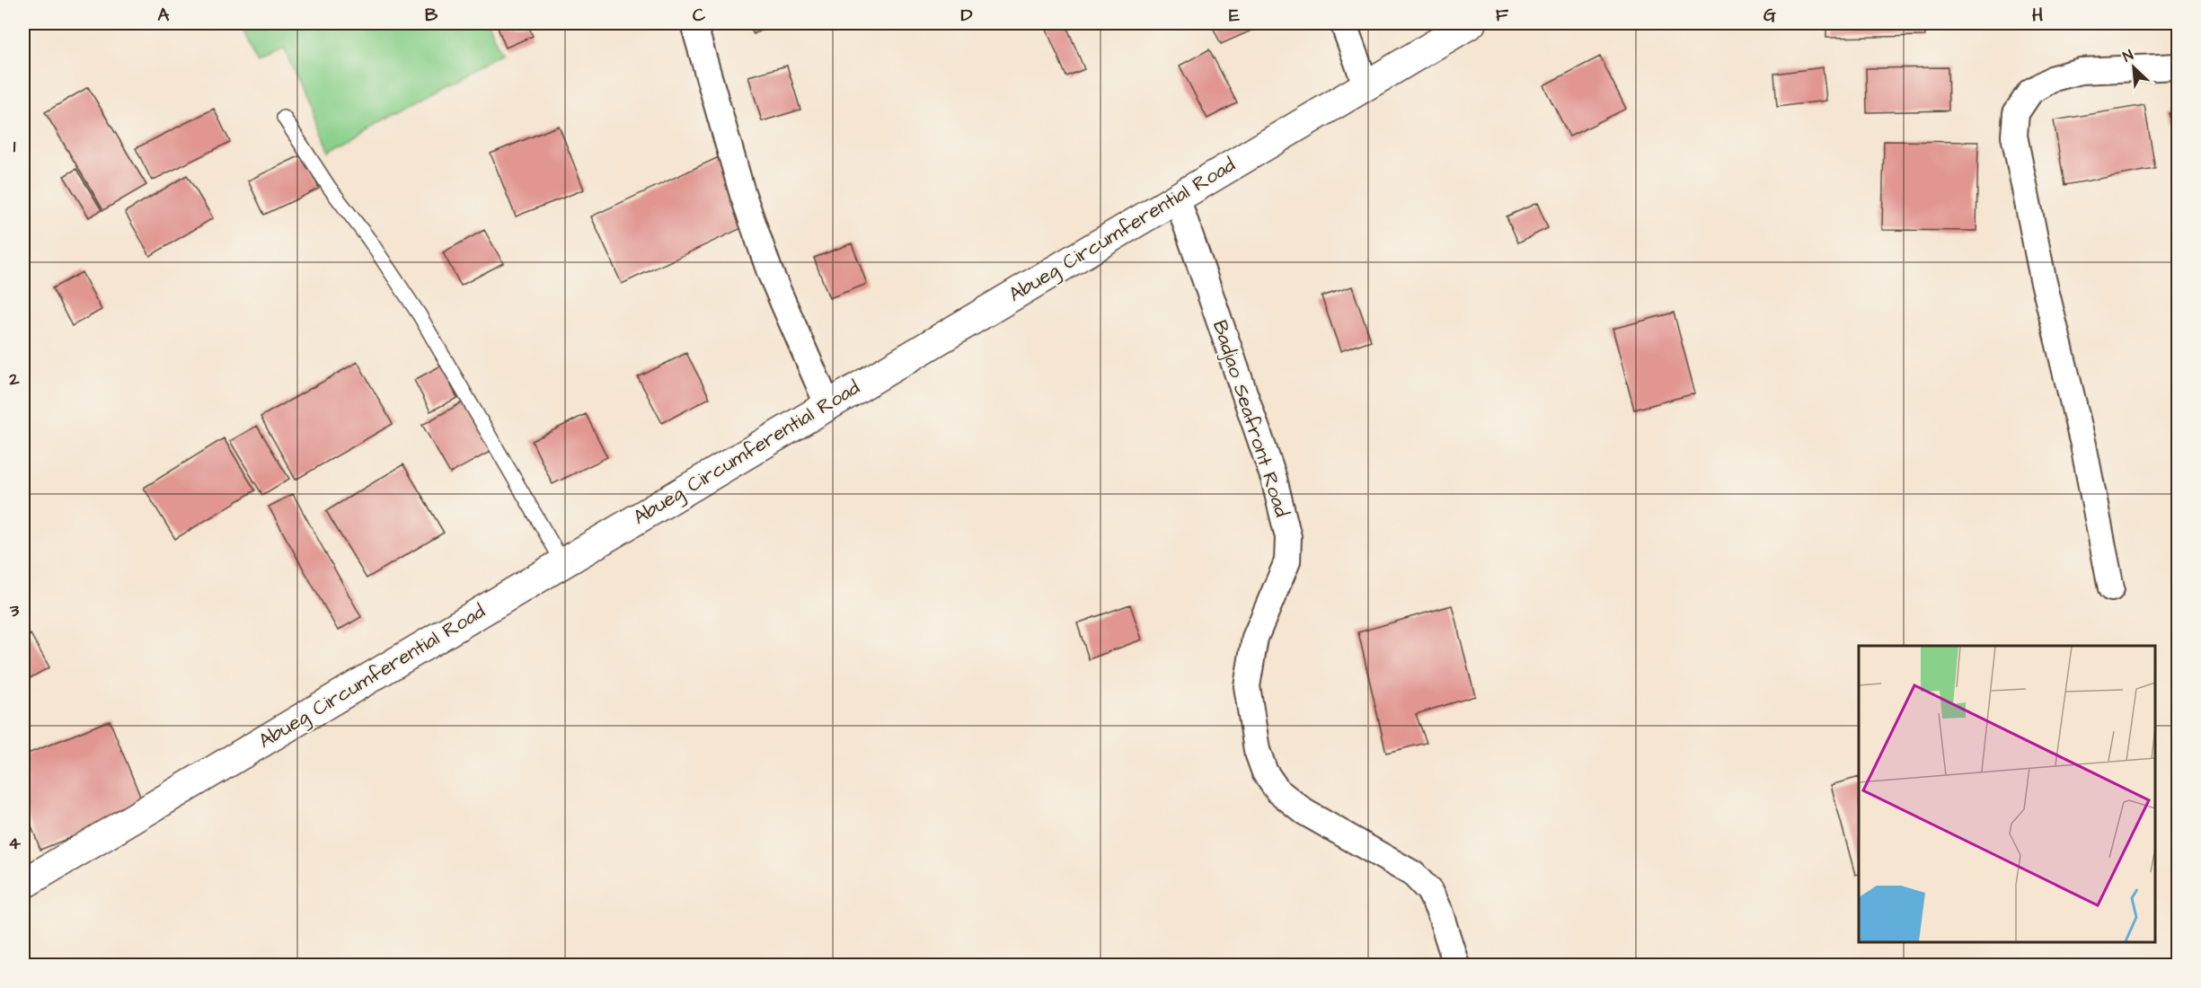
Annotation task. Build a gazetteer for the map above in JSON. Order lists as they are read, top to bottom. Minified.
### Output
{"streets":{"street":["Abueg Circumferential Road","Badjao Seafront Road"]},"crossings":[["Abueg Circumferential Road","Badjao Seafront Road"]],"north":"top left","grid":{"columns":["A","B","C","D","E","F","G","H"],"rows":["1","2","3","4"]}}
